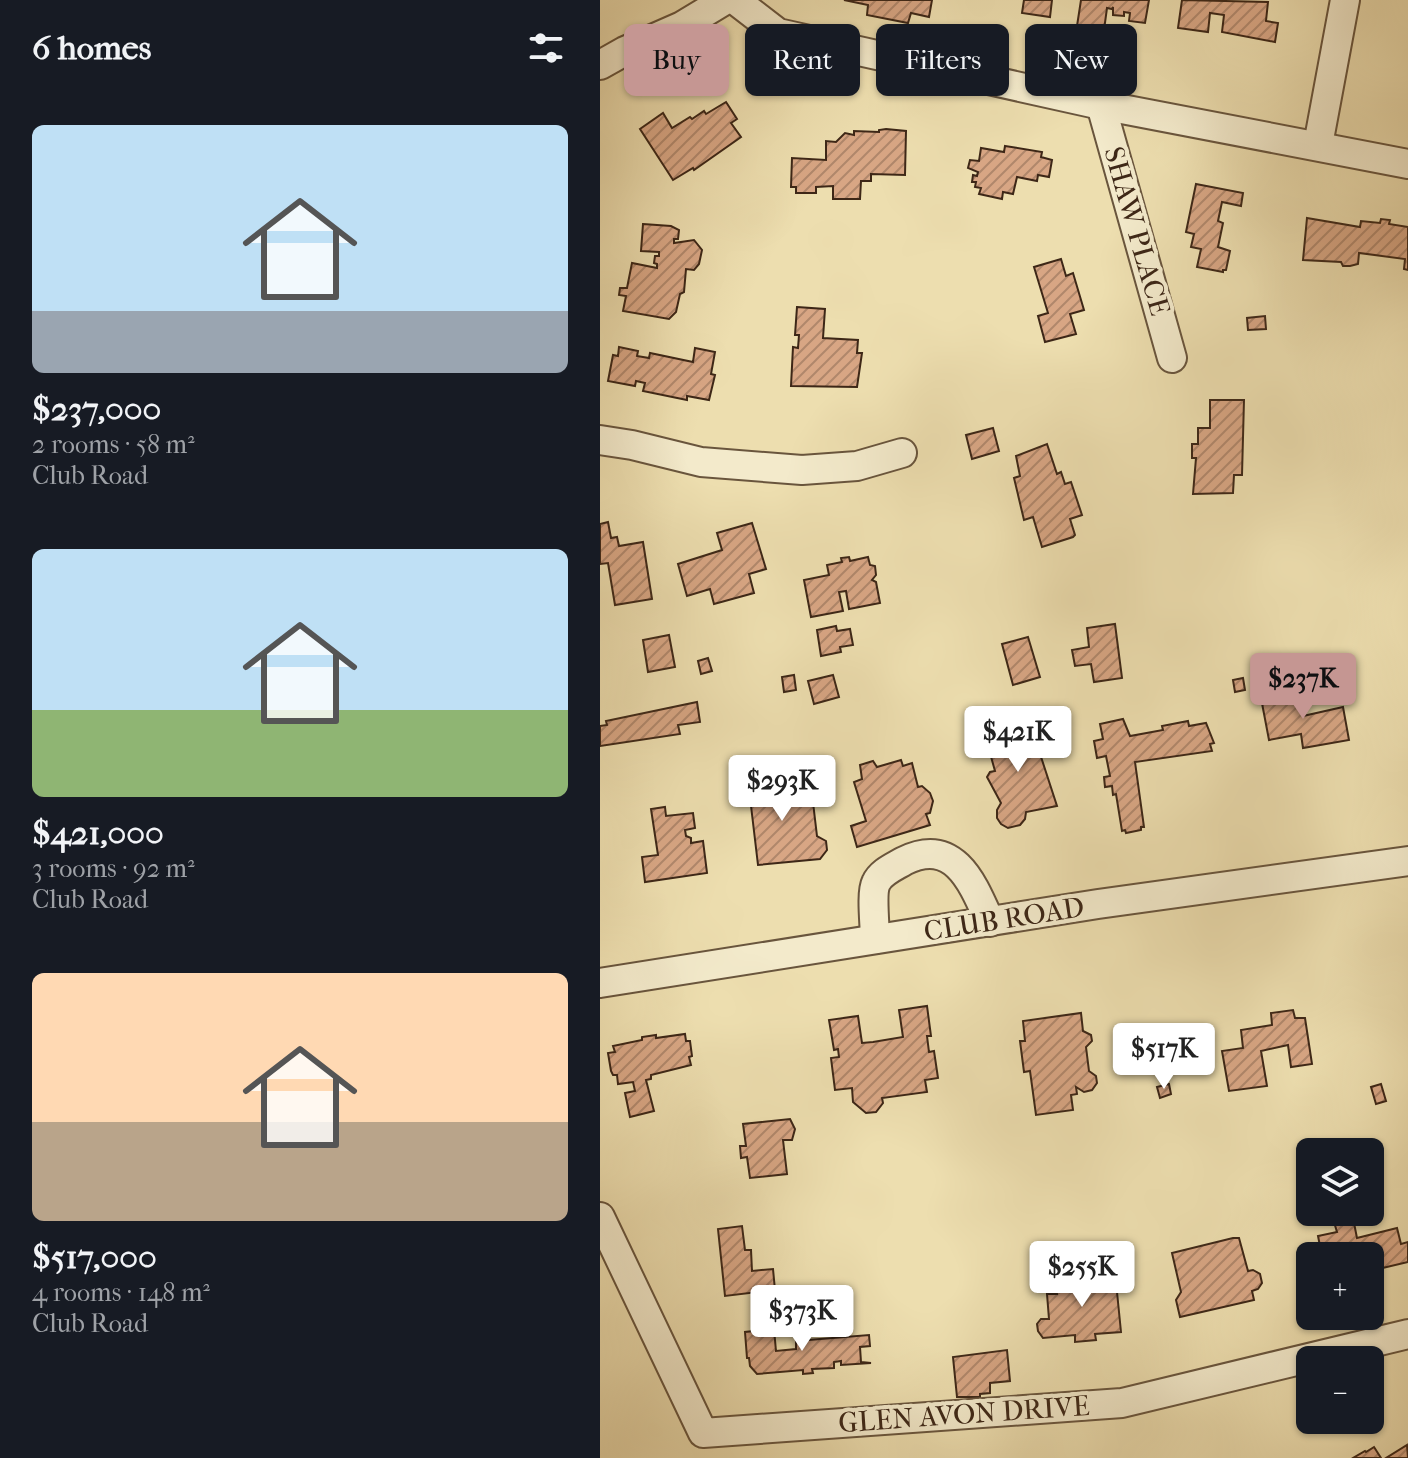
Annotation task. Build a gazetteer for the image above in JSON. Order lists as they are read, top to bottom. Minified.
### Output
{"streets":{"street":["SHAW PLACE","CLUB ROAD","GLEN AVON DRIVE"]},"page":{"heading":"6 homes","chip":["Buy","Rent","Filters","New"],"list":[{"name":"$237,000","note":"2 rooms · 58 m² · Club Road"},{"name":"$421,000","note":"3 rooms · 92 m² · Club Road"},{"name":"$517,000","note":"4 rooms · 148 m² · Club Road"}],"price":["$237K","$421K","$293K","$517K","$255K","$373K"],"map_buttons":["+","−"]}}
